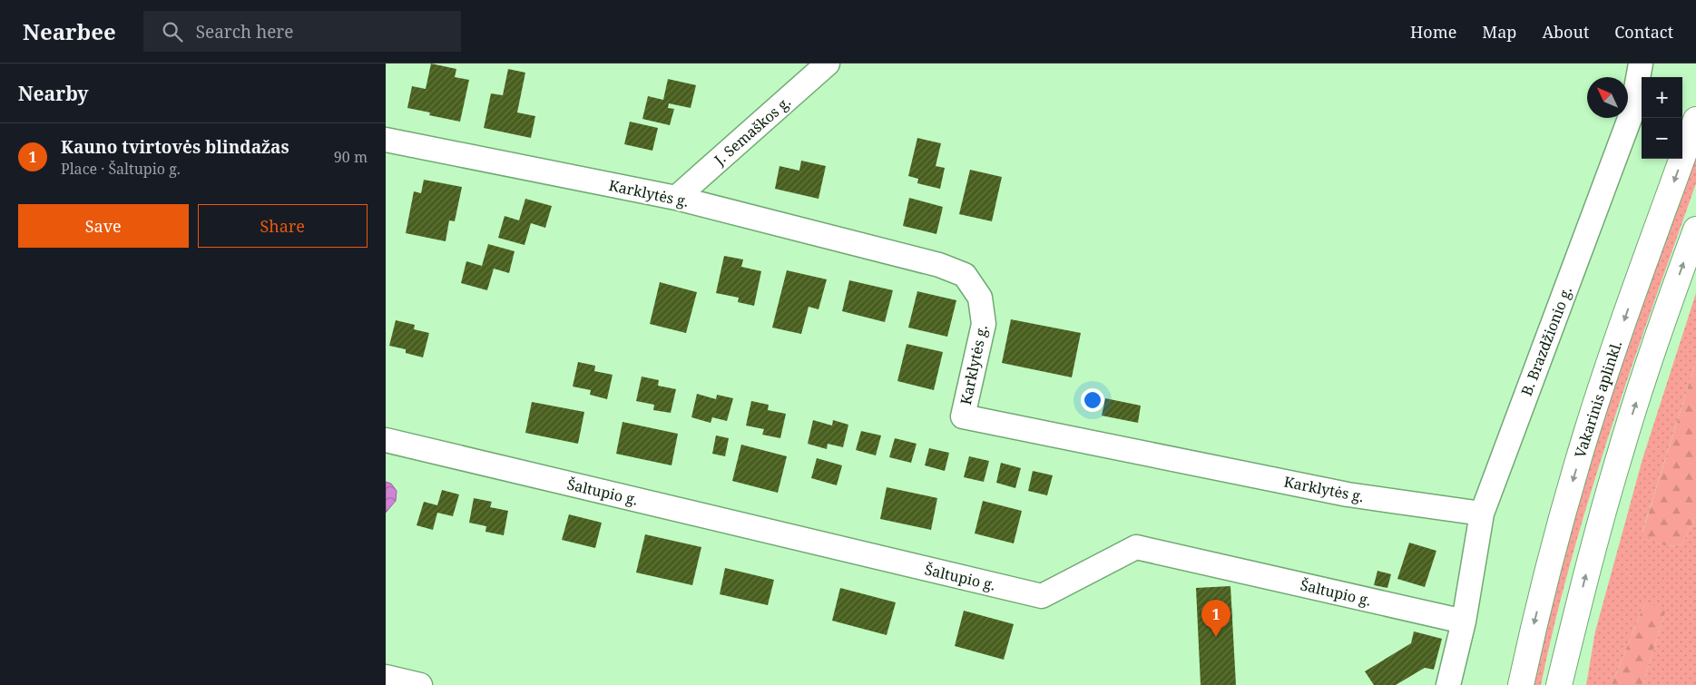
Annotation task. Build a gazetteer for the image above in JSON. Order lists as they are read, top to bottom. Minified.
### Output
{"streets":{"highway":["Vakarinis aplinkl."],"street":["J. Semaškos g.","Karklytės g.","B. Brazdžionio g.","Šaltupio g."]},"crossings":[["J. Semaškos g.","Karklytės g."],["Karklytės g.","B. Brazdžionio g."],["B. Brazdžionio g.","Šaltupio g."]],"north":"top left","page":{"header":"Nearbee","search":"Search here","nav":["Home","Map","About","Contact"],"heading":"Nearby","map_buttons":["+","−"],"list":[{"mark":"1","name":"Kauno tvirtovės blindažas","note":"Place · Šaltupio g.","value":"90 m"}],"buttons":["Save","Share"],"pins":"1"}}
